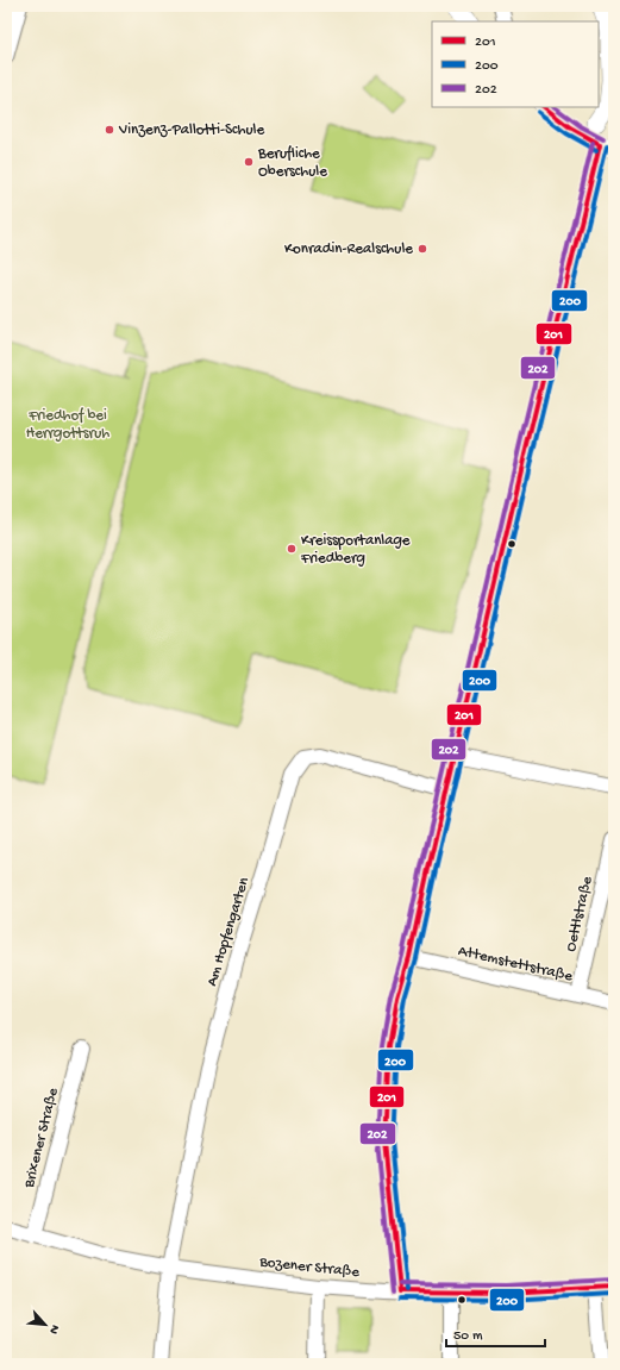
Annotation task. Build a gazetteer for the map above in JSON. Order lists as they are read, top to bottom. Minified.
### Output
{"streets":{"street":["Oettlstraße","Am Hopfengarten","Attemstettstraße","Brixener Straße","Bozener Straße"]},"crossings":[["Oettlstraße","Attemstettstraße"],["Am Hopfengarten","Bozener Straße"],["Brixener Straße","Bozener Straße"]],"parks":["Friedhof bei Herrgottsruh"],"places":["Vinzenz-Pallotti-Schule","Berufliche Oberschule","Konradin-Realschule","Kreissportanlage Friedberg"],"lines":["transit line 201","transit line 202","transit line 200"],"legend":["201","200","202"],"scale_bar":"50 m","north":"bottom right"}
